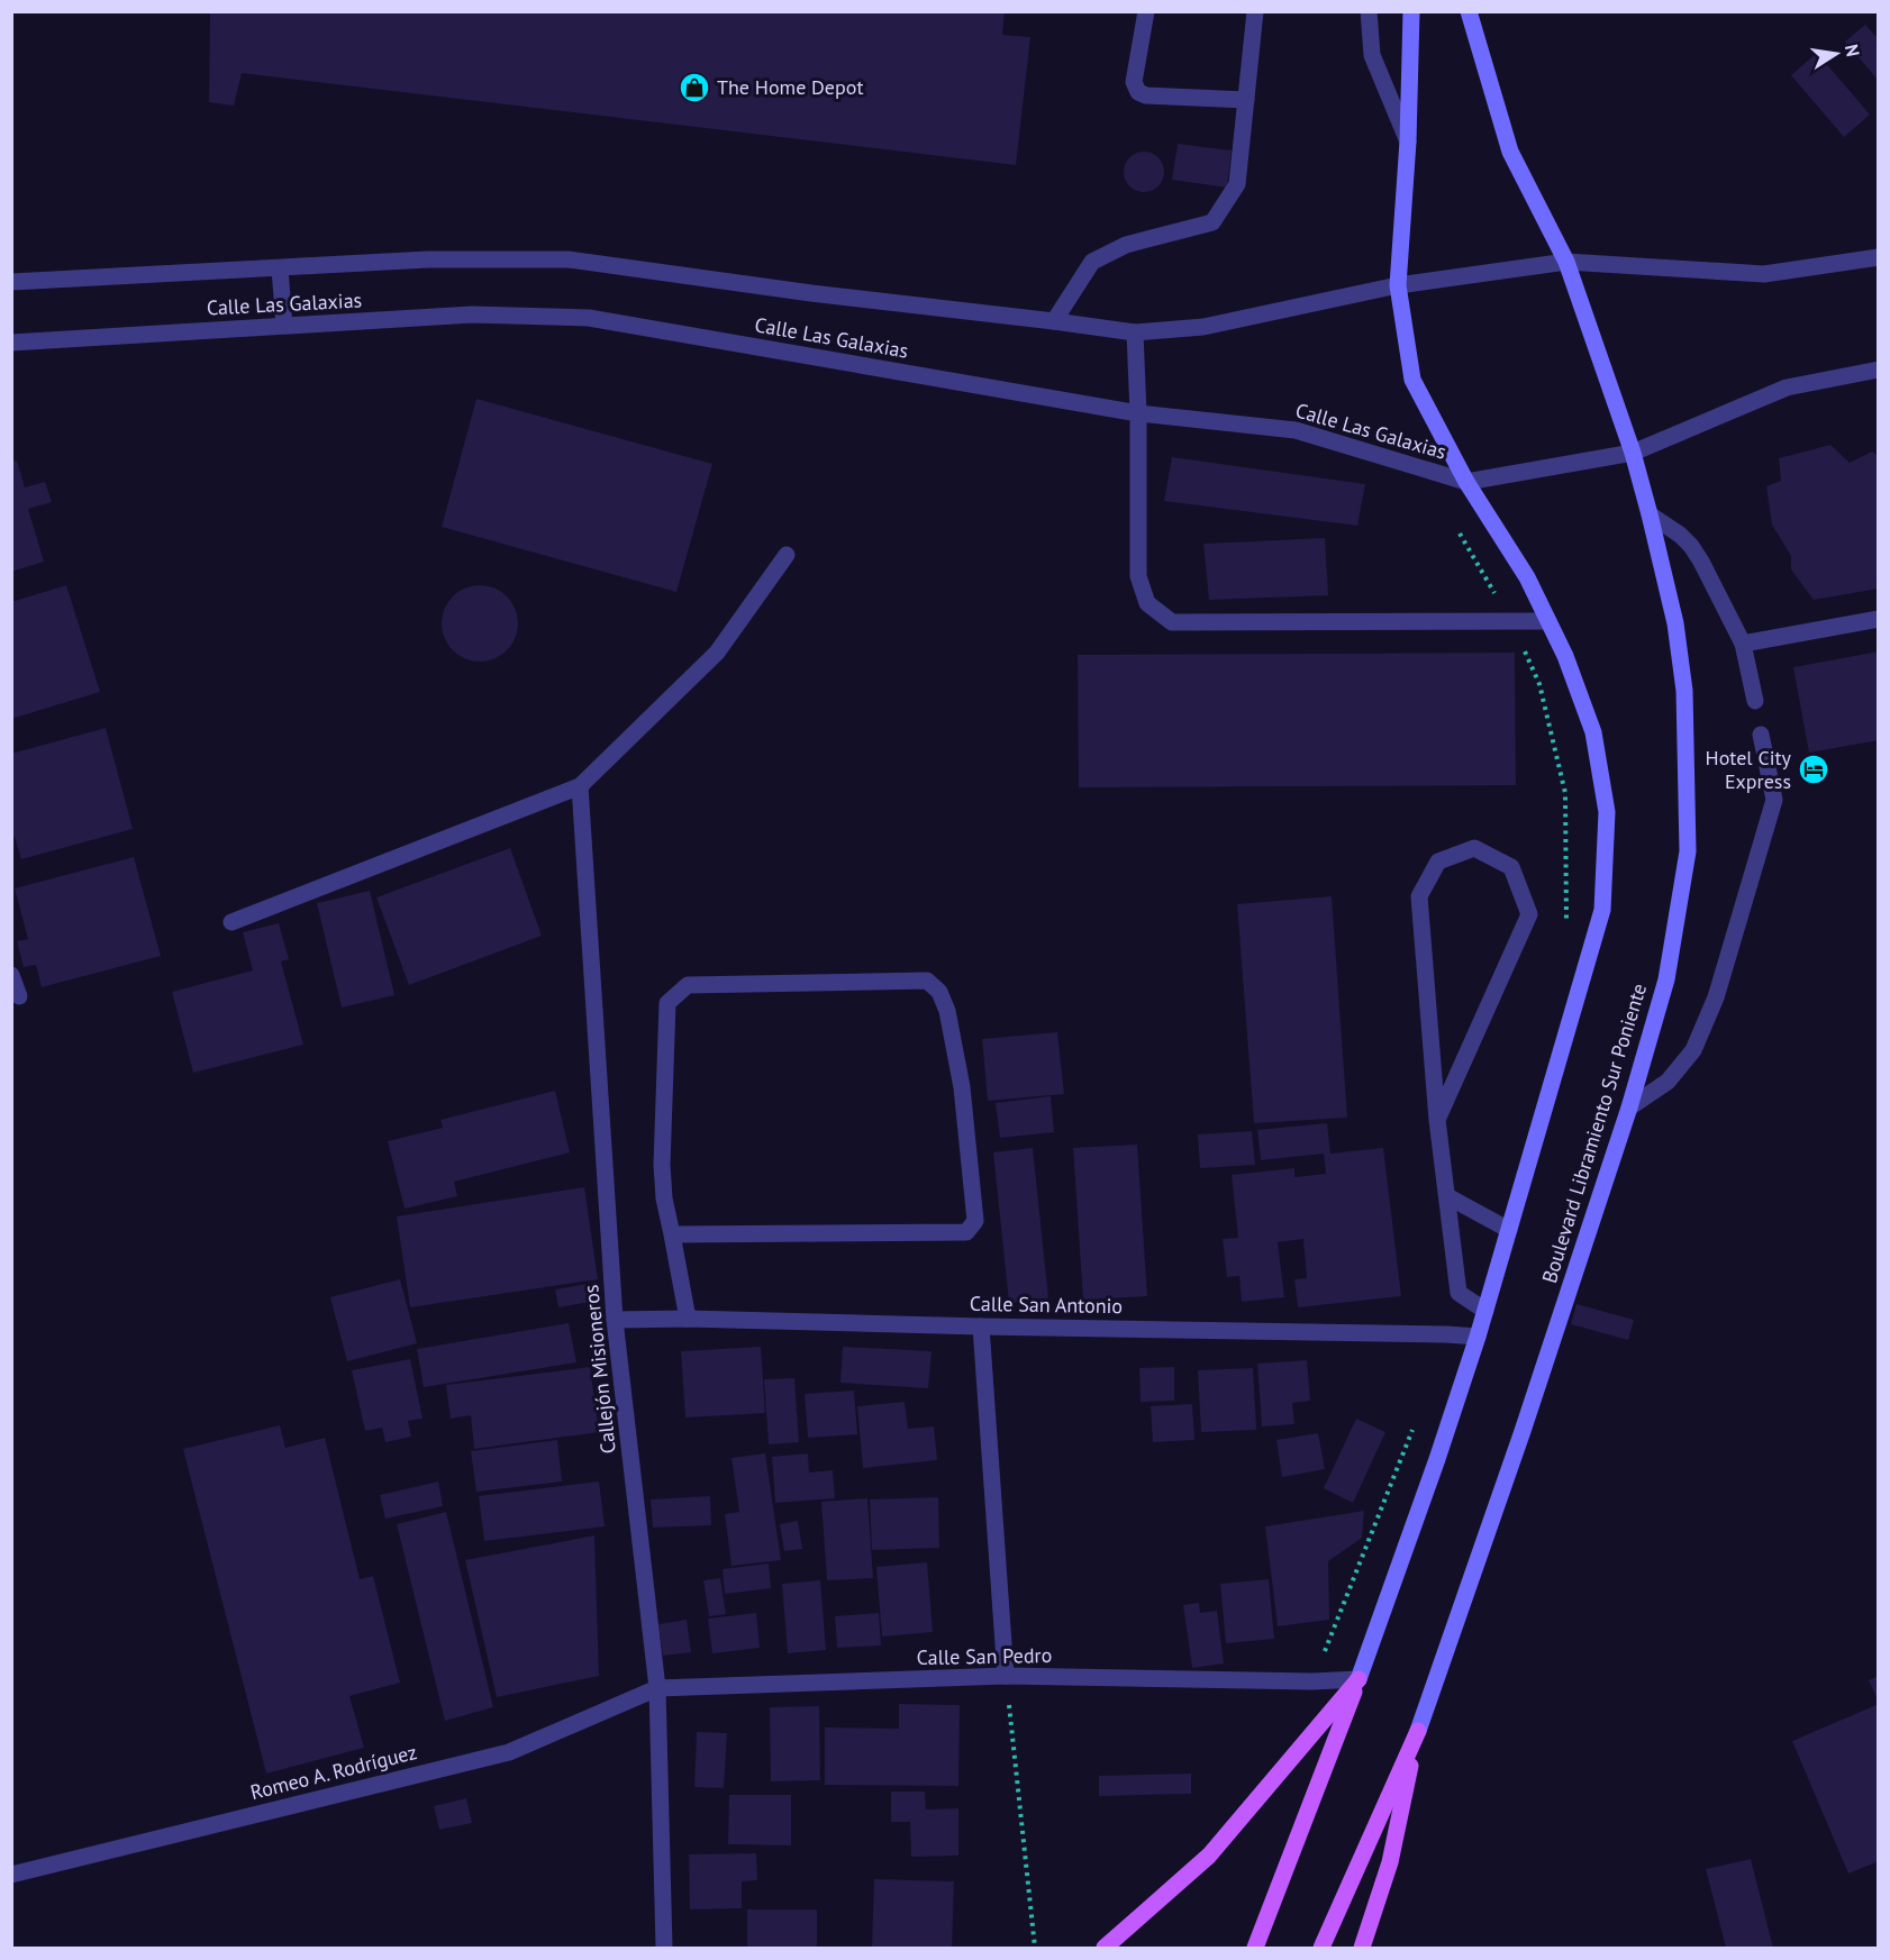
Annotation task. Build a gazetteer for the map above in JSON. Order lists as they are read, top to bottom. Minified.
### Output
{"streets":{"main road":["Boulevard Libramiento Sur Poniente"],"street":["Calle Las Galaxias","Calle San Antonio","Callejón Misioneros","Calle San Pedro","Romeo A. Rodríguez"]},"crossings":[["Calle Las Galaxias","Boulevard Libramiento Sur Poniente"],["Calle San Antonio","Callejón Misioneros"],["Callejón Misioneros","Calle San Pedro"],["Callejón Misioneros","Romeo A. Rodríguez"],["Calle San Pedro","Romeo A. Rodríguez"]],"places":{"shop":["The Home Depot"],"hotel":["Hotel City Express"]},"north":"right"}
